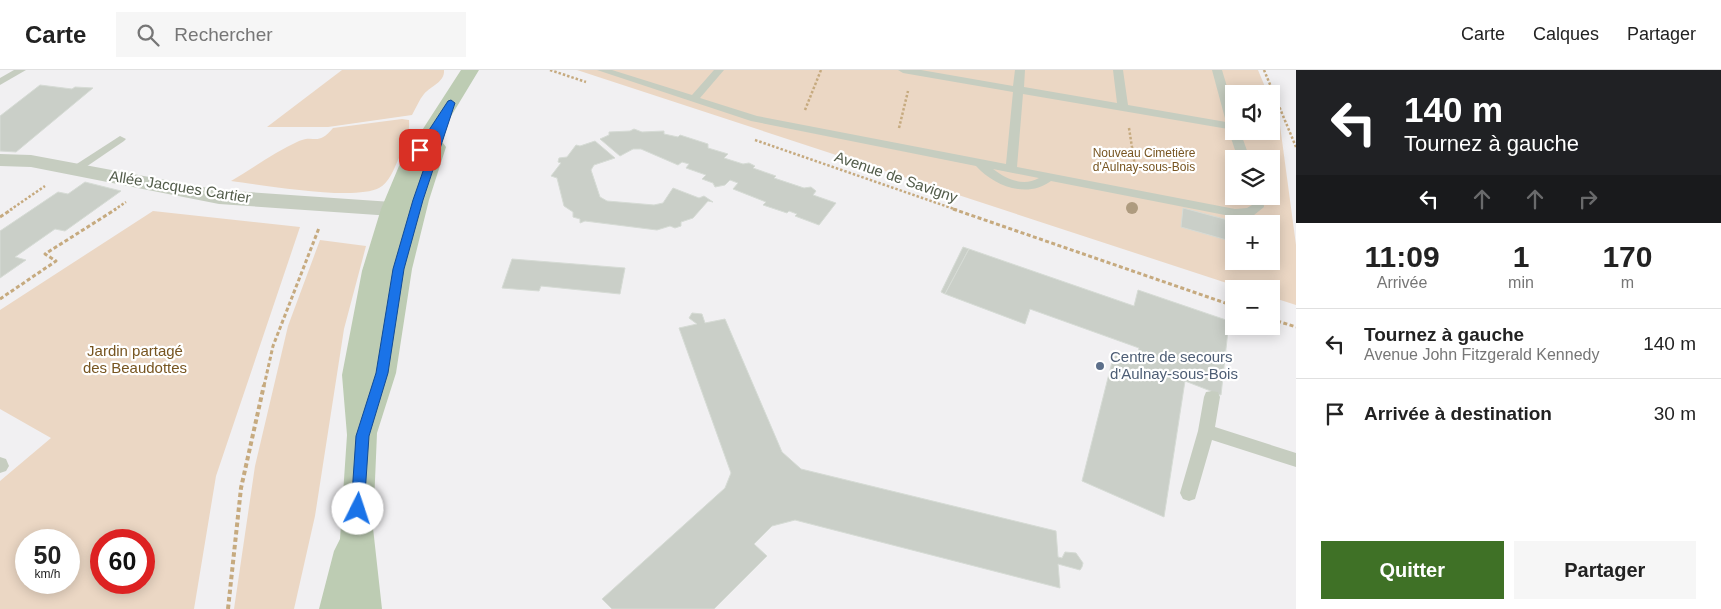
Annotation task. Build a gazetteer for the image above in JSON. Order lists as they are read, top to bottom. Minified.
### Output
{"streets":{"street":["Allée Jacques Cartier"],"path":["Avenue de Savigny"]},"parks":["Nouveau Cimetière d'Aulnay-sous-Bois","Jardin partagé des Beaudottes"],"places":["Centre de secours d'Aulnay-sous-Bois"],"page":{"header":"Carte","search":"Rechercher","nav":["Carte","Calques","Partager"],"turn":["140 m","Tournez à gauche"],"map_buttons":["+","−"],"eta":["11:09","Arrivée","1","min","170","m"],"list":[{"name":"Tournez à gauche","note":"Avenue John Fitzgerald Kennedy","value":"140 m"},{"name":"Arrivée à destination","value":"30 m"}],"speed":"50 km/h","limit":"60","buttons":["Quitter","Partager"]}}
